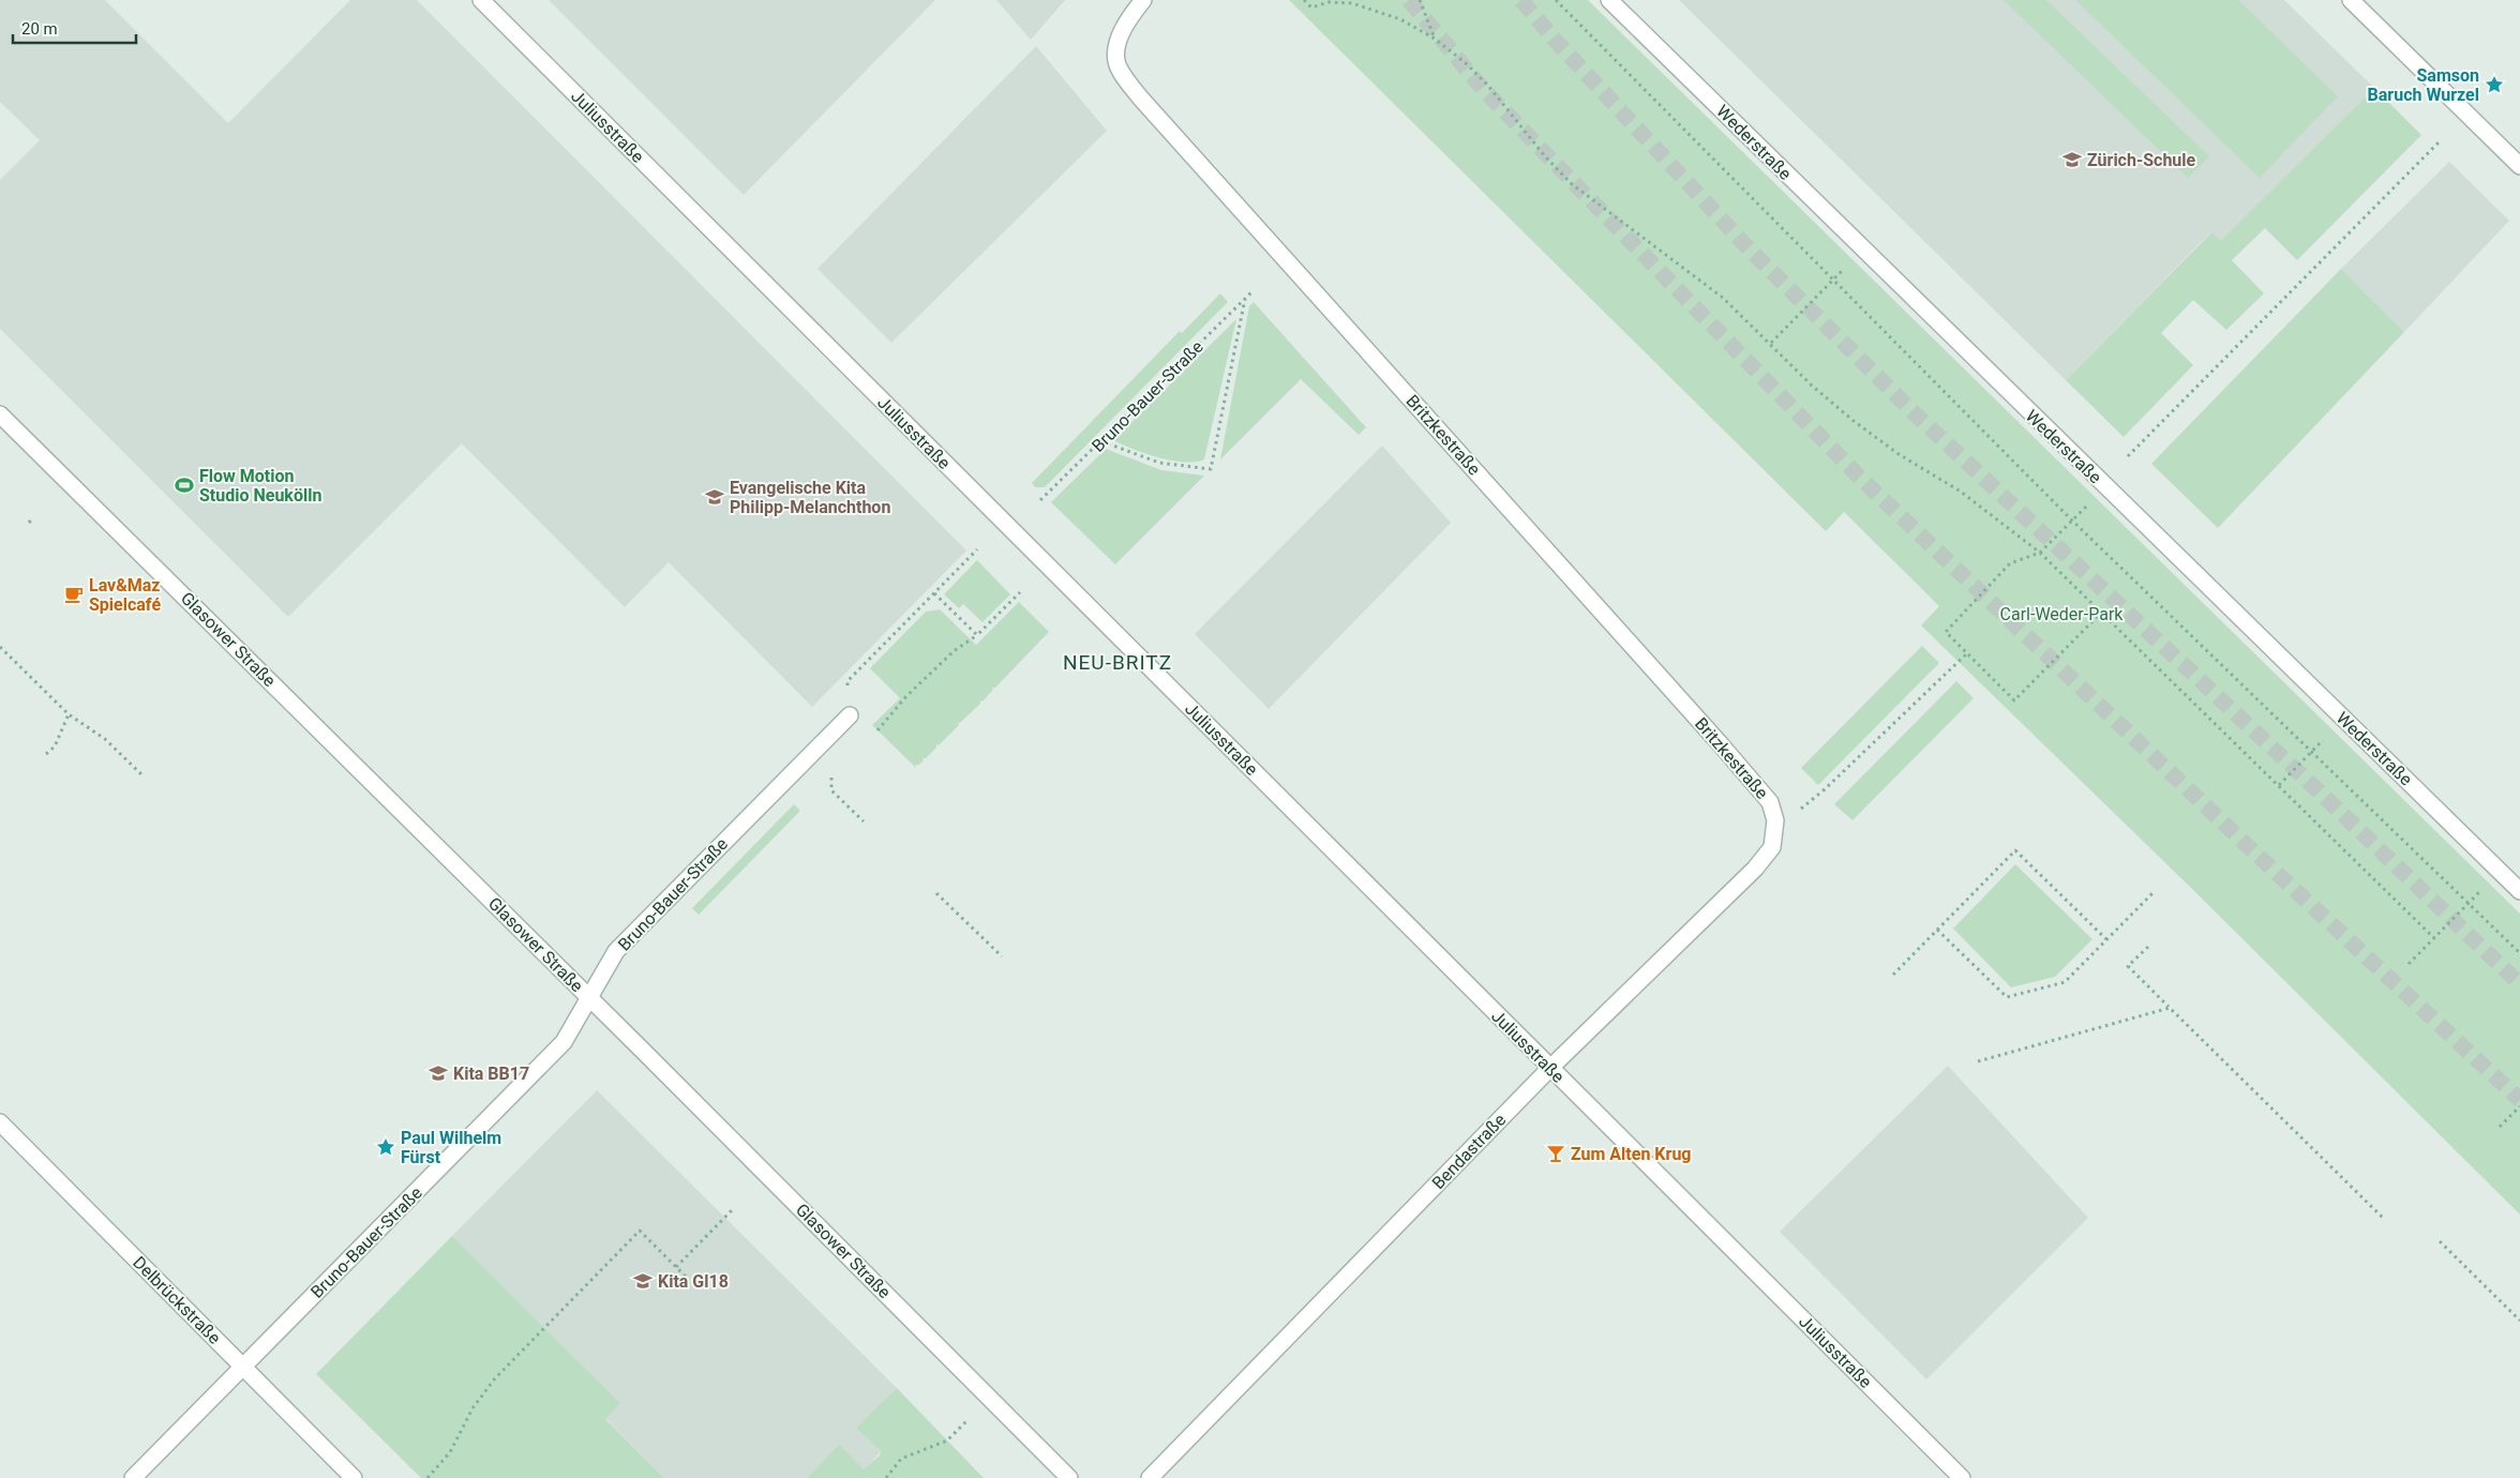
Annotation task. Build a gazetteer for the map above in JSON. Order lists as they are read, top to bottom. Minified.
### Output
{"streets":{"street":["Juliusstraße","Wederstraße","Bruno-Bauer-Straße","Britzkestraße","Glasower Straße","Bendastraße","Delbrückstraße"]},"crossings":[["Juliusstraße","Bendastraße"],["Bruno-Bauer-Straße","Glasower Straße"],["Bruno-Bauer-Straße","Delbrückstraße"],["Britzkestraße","Bendastraße"]],"districts":["NEU-BRITZ"],"parks":["Carl-Weder-Park"],"places":{"place":["Samson Baruch Wurzel","Paul Wilhelm Fürst"],"school or university":["Zürich-Schule","Evangelische Kita Philipp-Melanchthon","Kita BB17","Kita Gl18"],"sports":["Flow Motion Studio Neukölln"],"cafe":["Lav&Maz Spielcafé"],"bar":["Zum Alten Krug"]},"scale_bar":"20 m"}
